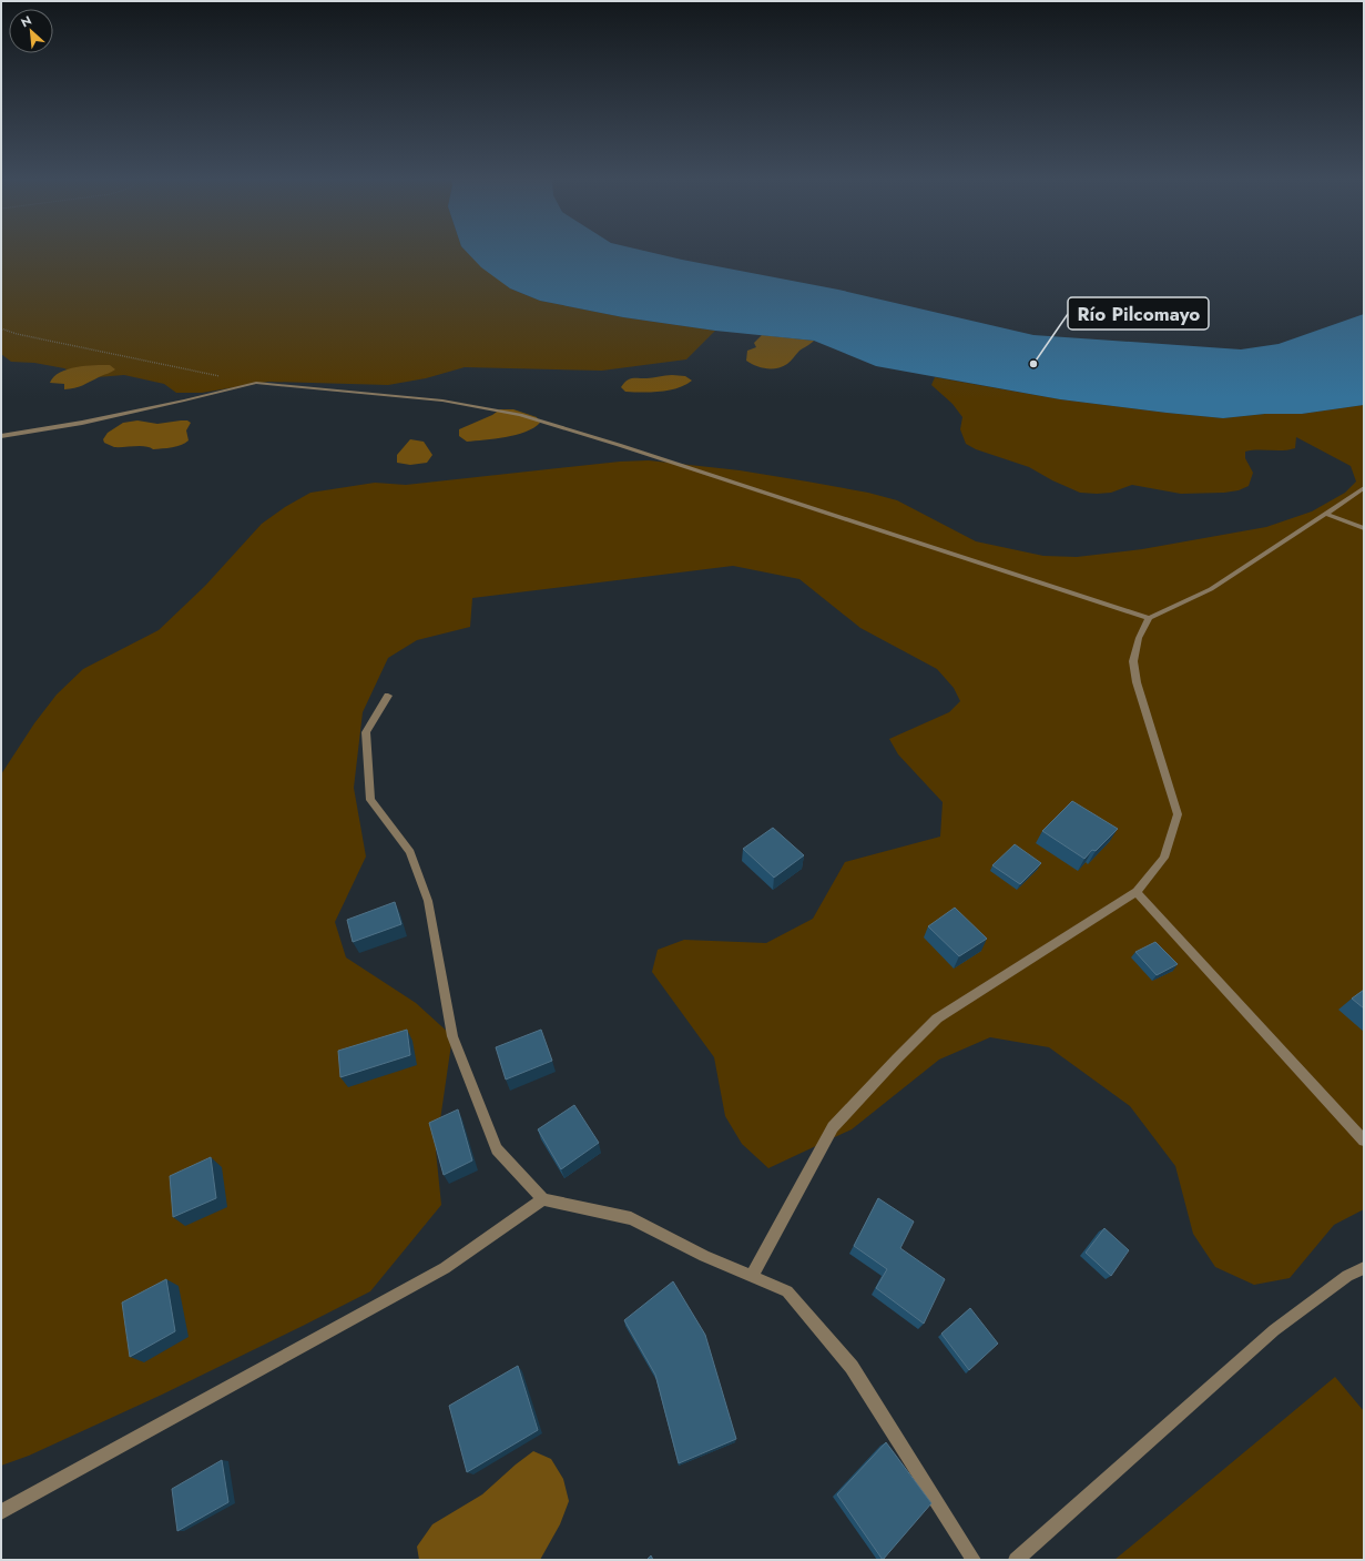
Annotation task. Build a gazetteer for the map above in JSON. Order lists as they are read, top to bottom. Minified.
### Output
{"places":["Río Pilcomayo"],"north":"top left"}
